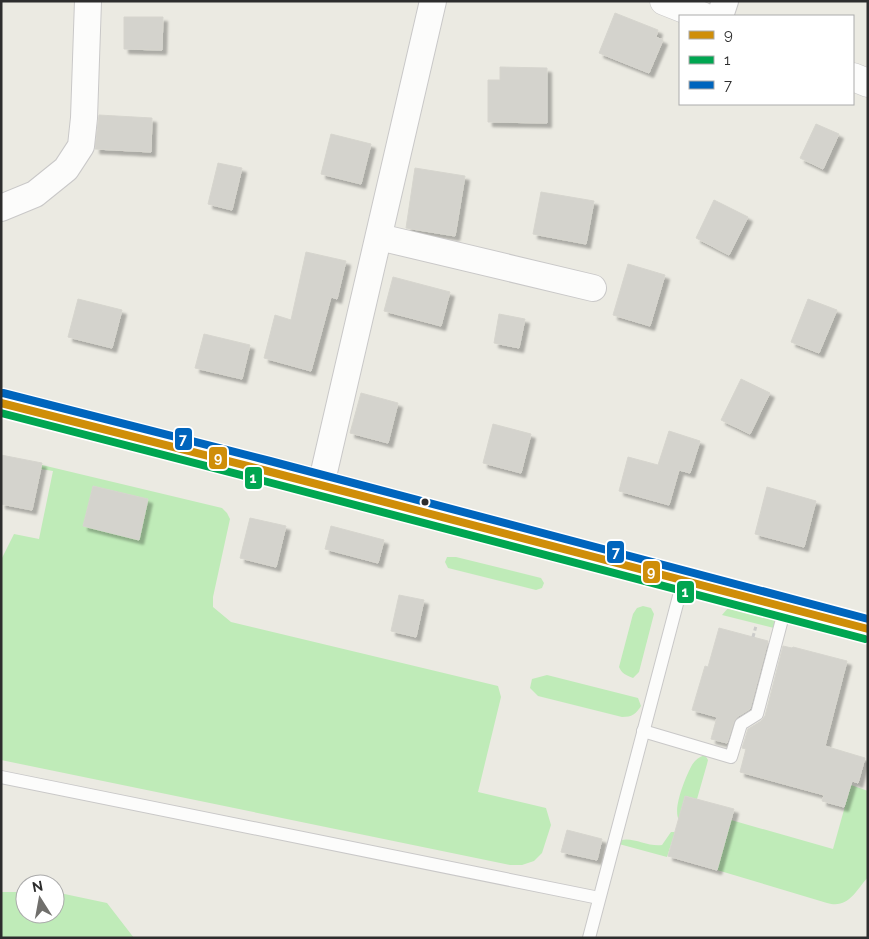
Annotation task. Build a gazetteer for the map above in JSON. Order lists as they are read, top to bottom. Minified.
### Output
{"lines":["transit line 7","transit line 9","transit line 1"],"legend":["9","1","7"],"north":"top"}
